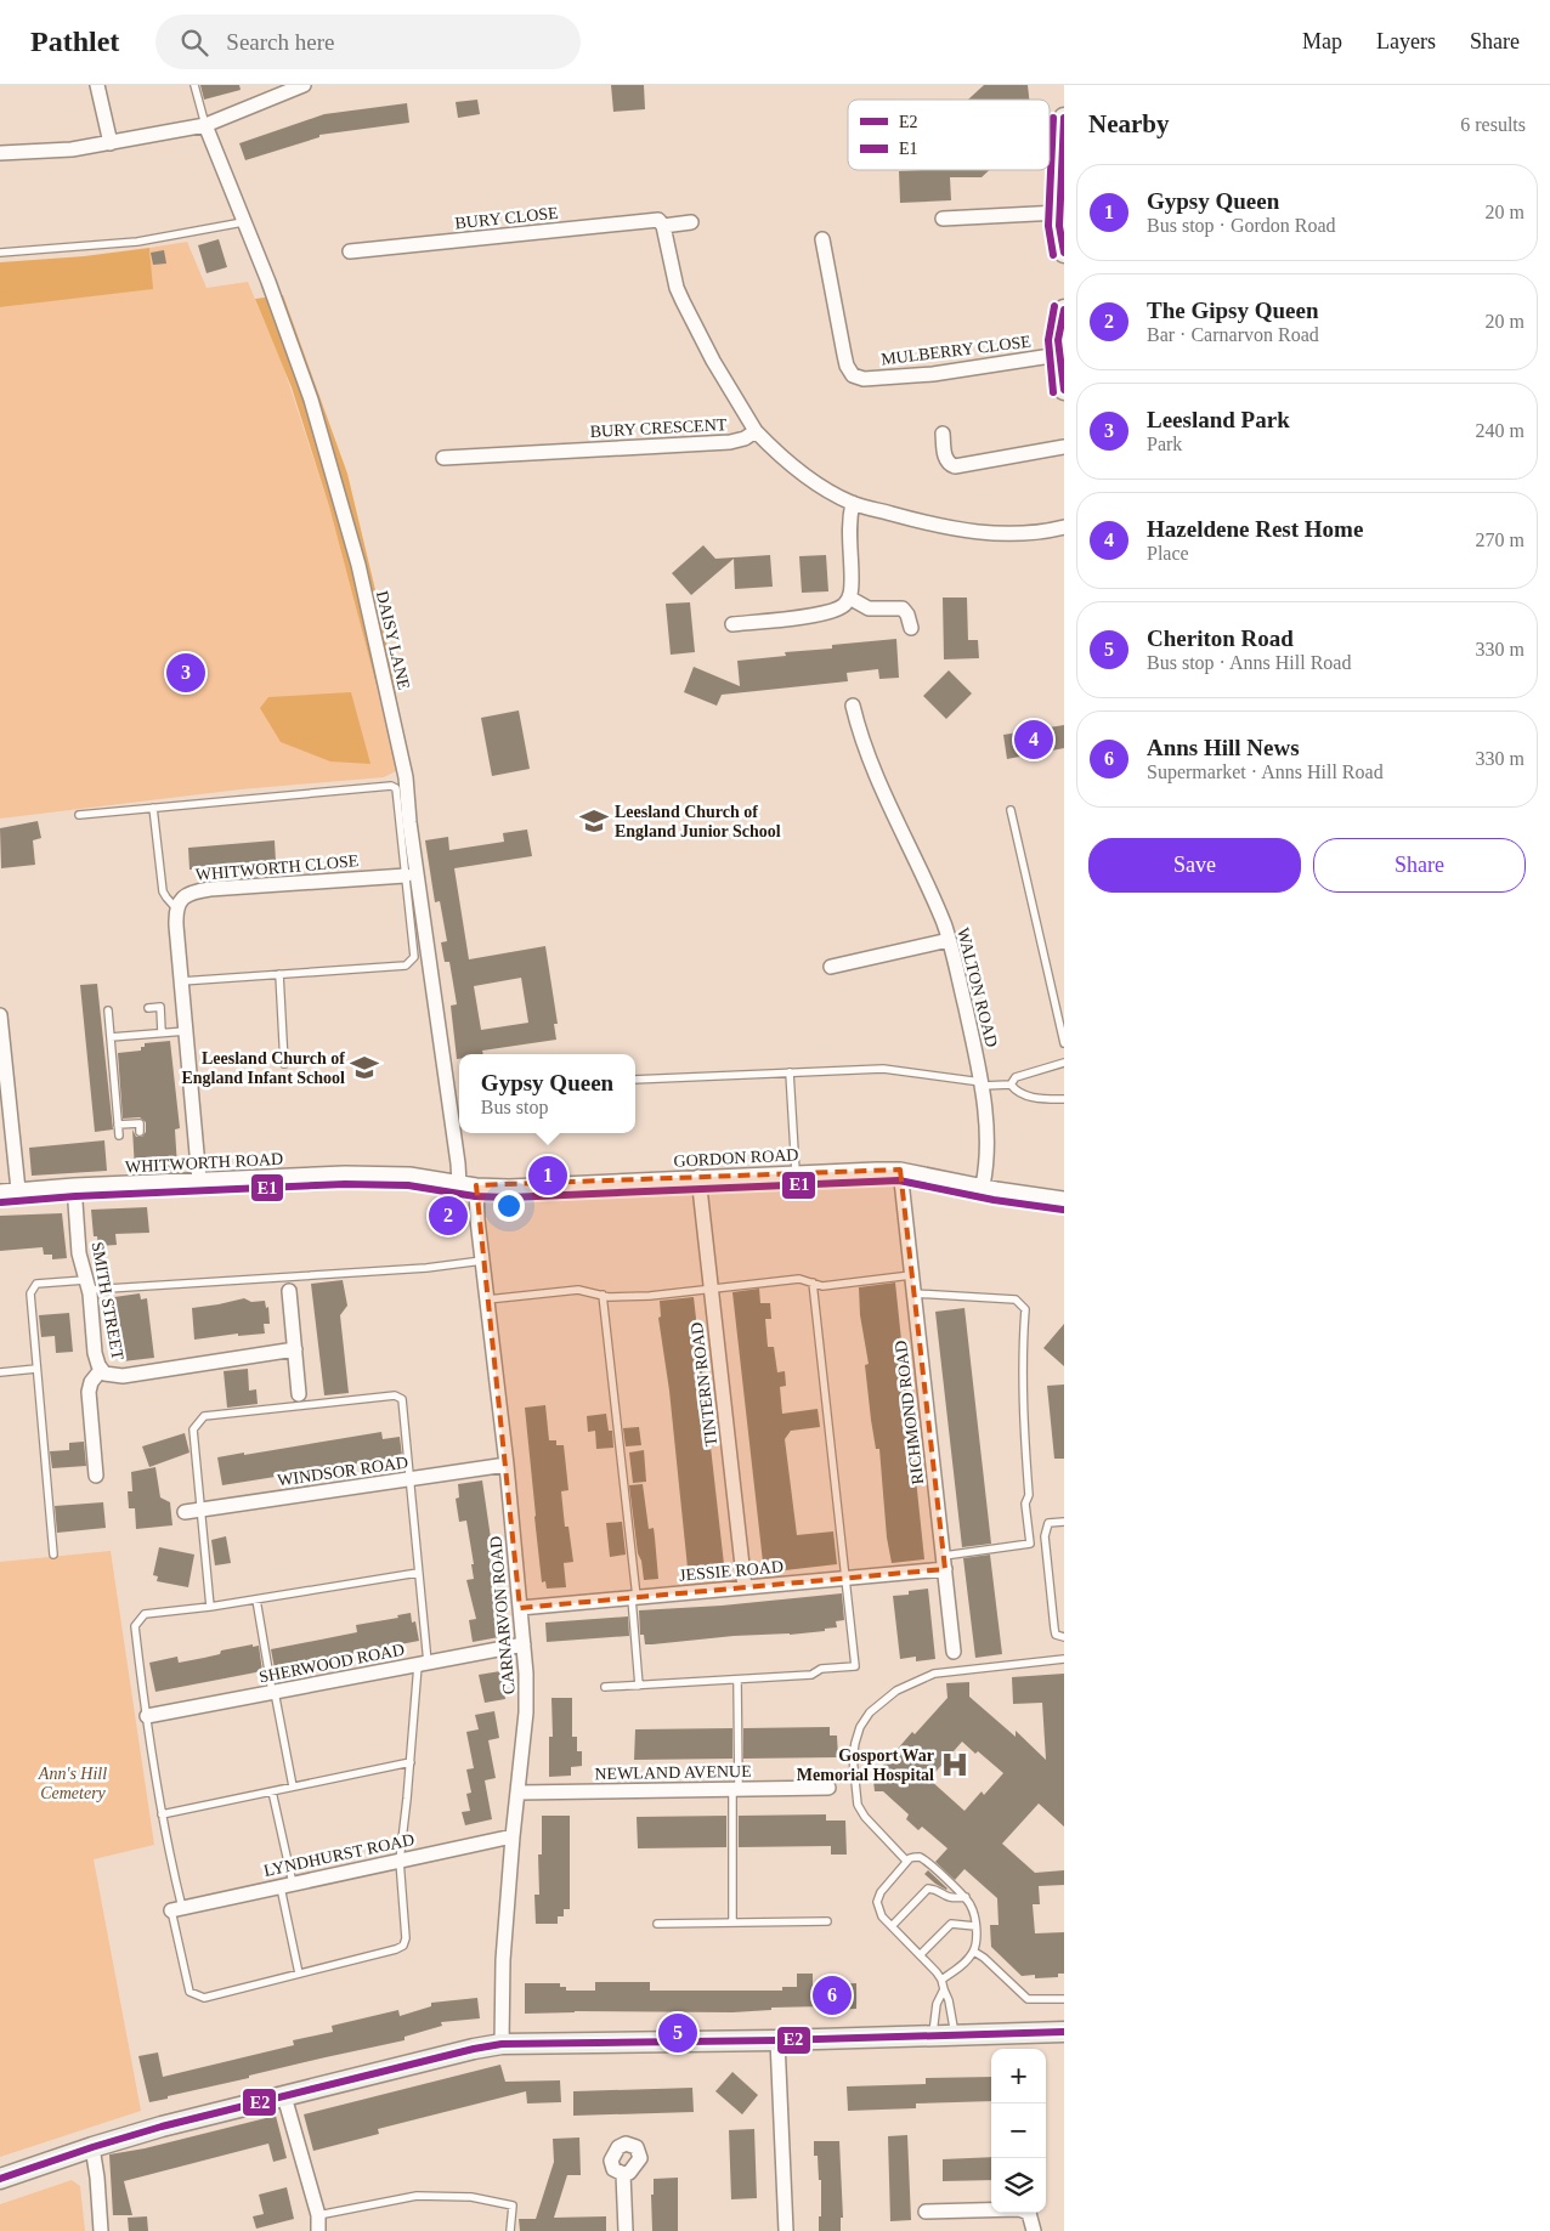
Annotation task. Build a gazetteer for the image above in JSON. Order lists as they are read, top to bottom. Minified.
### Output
{"streets":{"street":["BURY CLOSE","MULBERRY CLOSE","BURY CRESCENT","DAISY LANE","WHITWORTH CLOSE","WALTON ROAD","GORDON ROAD","WHITWORTH ROAD","SMITH STREET","TINTERN ROAD","RICHMOND ROAD","WINDSOR ROAD","JESSIE ROAD","CARNARVON ROAD","SHERWOOD ROAD","NEWLAND AVENUE","LYNDHURST ROAD"]},"crossings":[["DAISY LANE","GORDON ROAD"],["WALTON ROAD","GORDON ROAD"],["GORDON ROAD","WHITWORTH ROAD"],["GORDON ROAD","TINTERN ROAD"],["GORDON ROAD","RICHMOND ROAD"],["GORDON ROAD","CARNARVON ROAD"],["WHITWORTH ROAD","SMITH STREET"],["TINTERN ROAD","JESSIE ROAD"],["RICHMOND ROAD","JESSIE ROAD"],["WINDSOR ROAD","CARNARVON ROAD"],["JESSIE ROAD","CARNARVON ROAD"],["CARNARVON ROAD","SHERWOOD ROAD"],["CARNARVON ROAD","NEWLAND AVENUE"],["CARNARVON ROAD","LYNDHURST ROAD"]],"parks":["Ann's Hill Cemetery"],"places":{"school or university":["Leesland Church of England Junior School","Leesland Church of England Infant School"],"hospital":["Gosport War Memorial Hospital"]},"lines":["transit line E2","transit line E1"],"legend":["E2","E1"],"page":{"header":"Pathlet","search":"Search here","nav":["Map","Layers","Share"],"heading":["Nearby","6 results"],"list":[{"mark":"1","name":"Gypsy Queen","note":"Bus stop · Gordon Road","value":"20 m"},{"mark":"2","name":"The Gipsy Queen","note":"Bar · Carnarvon Road","value":"20 m"},{"mark":"3","name":"Leesland Park","note":"Park","value":"240 m"},{"mark":"4","name":"Hazeldene Rest Home","note":"Place","value":"270 m"},{"mark":"5","name":"Cheriton Road","note":"Bus stop · Anns Hill Road","value":"330 m"},{"mark":"6","name":"Anns Hill News","note":"Supermarket · Anns Hill Road","value":"330 m"}],"pins":["3","4","1","2","6","5"],"buttons":["Save","Share"],"popup":["Gypsy Queen","Bus stop"],"map_buttons":["+","−"]}}
